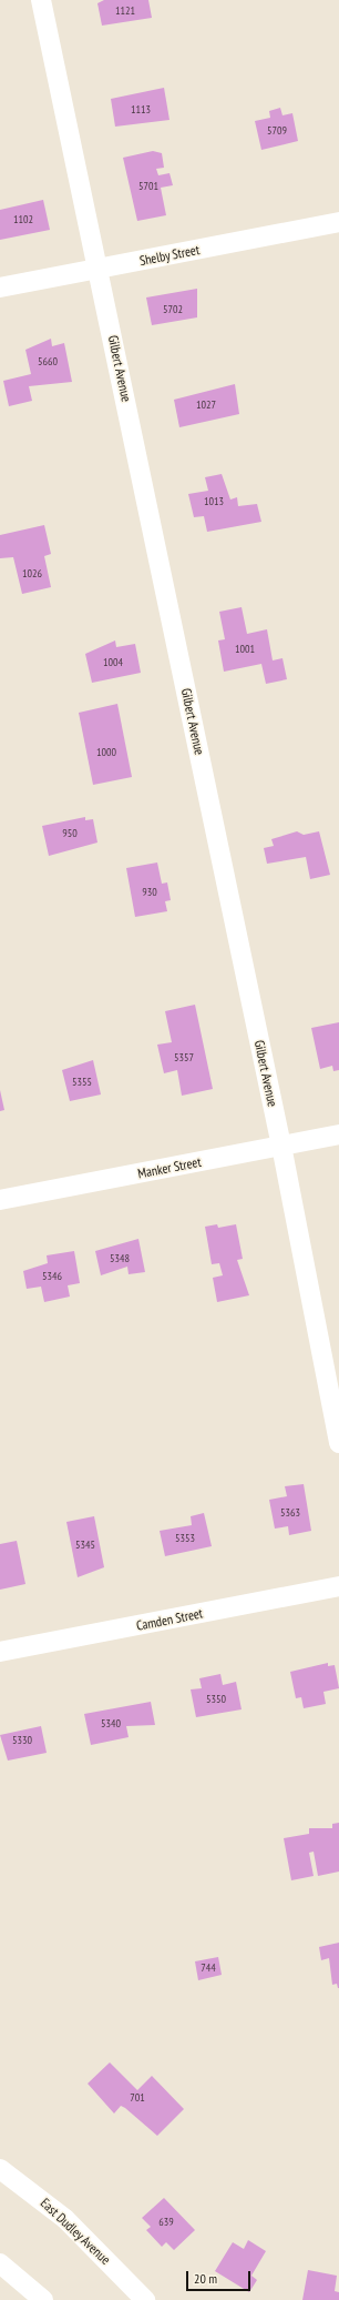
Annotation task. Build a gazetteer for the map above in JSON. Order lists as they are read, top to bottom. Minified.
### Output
{"streets":{"street":["Shelby Street","Gilbert Avenue","Manker Street","Camden Street","East Dudley Avenue"]},"crossings":[["Shelby Street","Gilbert Avenue"],["Gilbert Avenue","Manker Street"]],"house_numbers":["1121","1113","5709","5701","1102","5702","5660","1027","1013","1026","1001","1004","1000","950","930","5357","5355","5348","5346","5363","5353","5345","5350","5340","5330","744","701","639"],"scale_bar":"20 m"}
